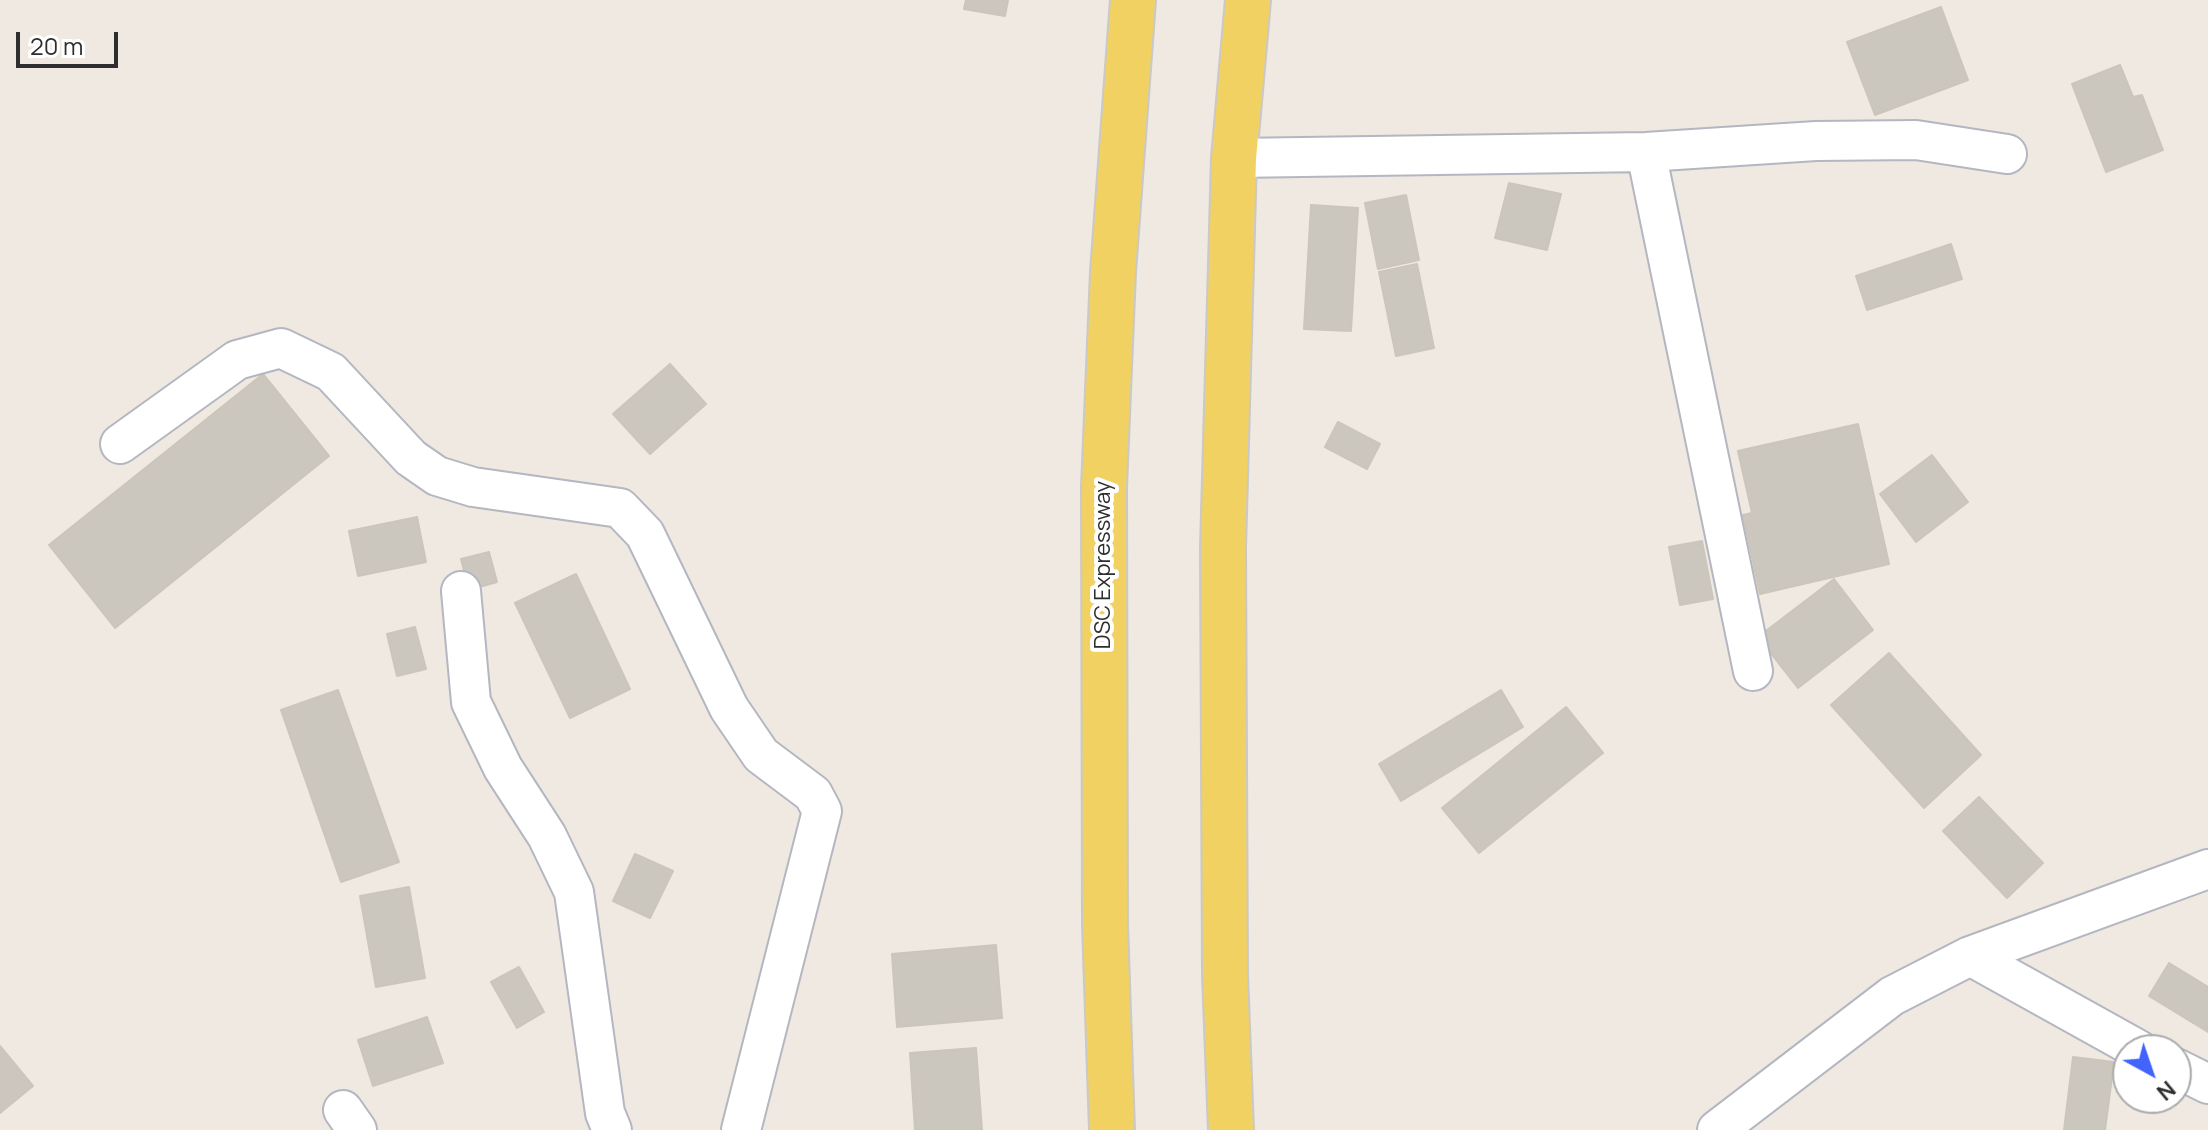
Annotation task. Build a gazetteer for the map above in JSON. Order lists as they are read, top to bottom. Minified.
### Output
{"streets":{"main road":["DSC Expressway"]},"scale_bar":"20 m","north":"bottom right"}
